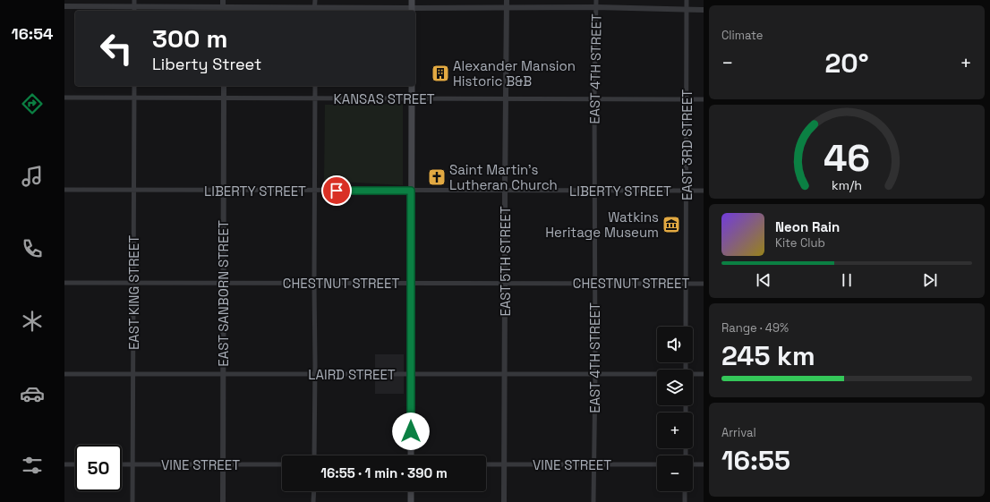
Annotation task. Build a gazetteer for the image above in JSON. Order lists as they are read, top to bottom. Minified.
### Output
{"streets":{"street":["EAST 4TH STREET","KANSAS STREET","EAST 3RD STREET","LIBERTY STREET","EAST 5TH STREET","CHESTNUT STREET","EAST KING STREET","EAST SANBORN STREET","LAIRD STREET","VINE STREET"]},"crossings":[["EAST 4TH STREET","KANSAS STREET"],["EAST 4TH STREET","LIBERTY STREET"],["EAST 4TH STREET","CHESTNUT STREET"],["EAST 4TH STREET","LAIRD STREET"],["EAST 4TH STREET","VINE STREET"],["KANSAS STREET","EAST 3RD STREET"],["KANSAS STREET","EAST 5TH STREET"],["KANSAS STREET","EAST KING STREET"],["KANSAS STREET","EAST SANBORN STREET"],["EAST 3RD STREET","LIBERTY STREET"],["EAST 3RD STREET","CHESTNUT STREET"],["LIBERTY STREET","EAST 5TH STREET"],["LIBERTY STREET","EAST KING STREET"],["LIBERTY STREET","EAST SANBORN STREET"],["EAST 5TH STREET","CHESTNUT STREET"],["EAST 5TH STREET","LAIRD STREET"],["EAST 5TH STREET","VINE STREET"],["CHESTNUT STREET","EAST KING STREET"],["CHESTNUT STREET","EAST SANBORN STREET"],["EAST KING STREET","LAIRD STREET"],["EAST KING STREET","VINE STREET"],["EAST SANBORN STREET","LAIRD STREET"],["EAST SANBORN STREET","VINE STREET"]],"places":{"building":["Alexander Mansion Historic B&B"],"church":["Saint Martin's Lutheran Church"],"museum":["Watkins Heritage Museum"]},"page":{"tabs":"16:54","tile":["Climate",["Range · 49%","245 km"],["Arrival","16:55"]],"turn":["300 m","Liberty Street"],"heat":["−","20°","+"],"song":["Neon Rain","Kite Club"],"map_buttons":["+","−"],"limit":"50","trip":"16:55 · 1 min · 390 m","gauge":["46","km/h"]}}
